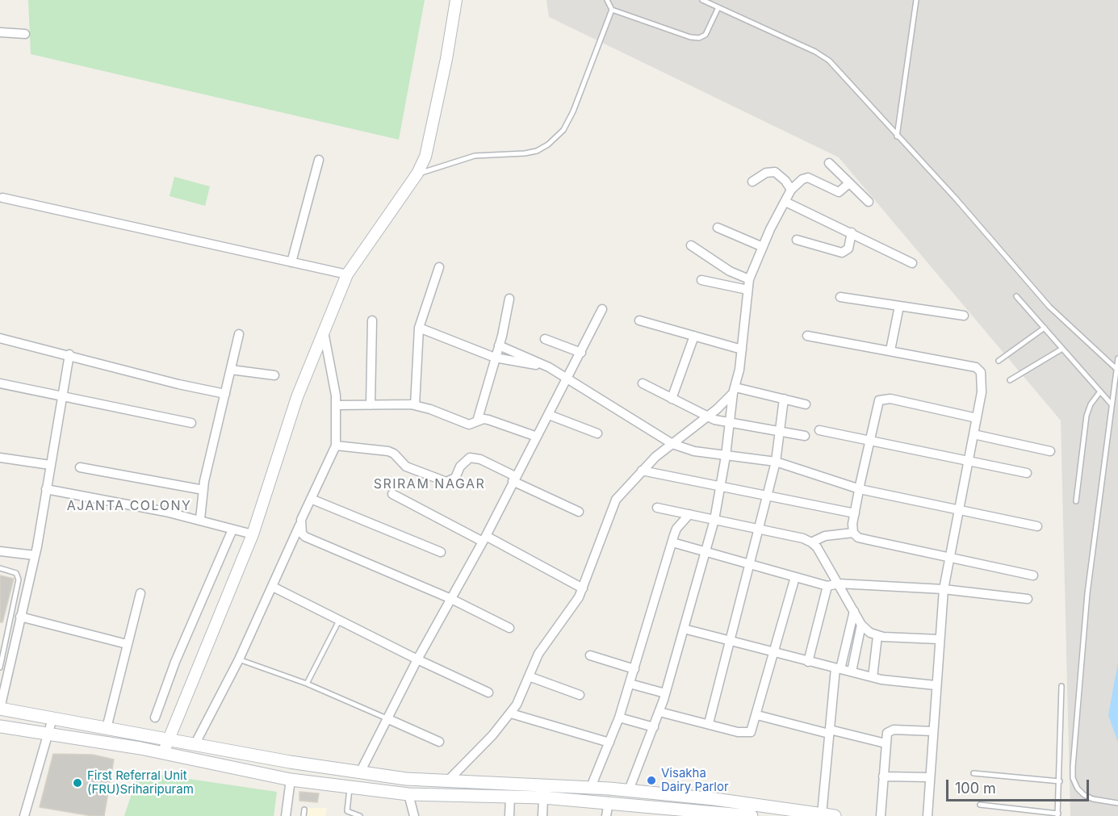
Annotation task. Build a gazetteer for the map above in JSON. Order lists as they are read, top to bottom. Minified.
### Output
{"districts":["SRIRAM NAGAR","AJANTA COLONY"],"places":["Visakha Dairy Parlor","First Referral Unit (FRU)Sriharipuram"],"scale_bar":"100 m"}
